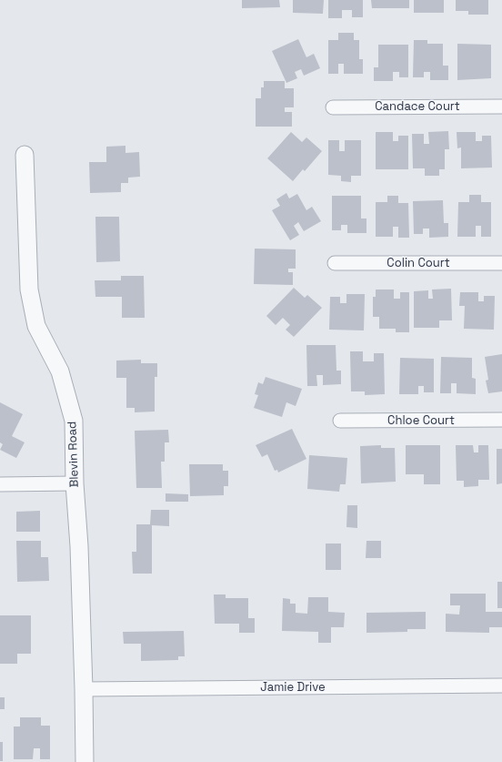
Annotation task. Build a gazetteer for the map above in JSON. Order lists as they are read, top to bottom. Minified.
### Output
{"streets":{"street":["Candace Court","Colin Court","Chloe Court","Blevin Road","Jamie Drive"]},"crossings":[["Blevin Road","Jamie Drive"]]}
